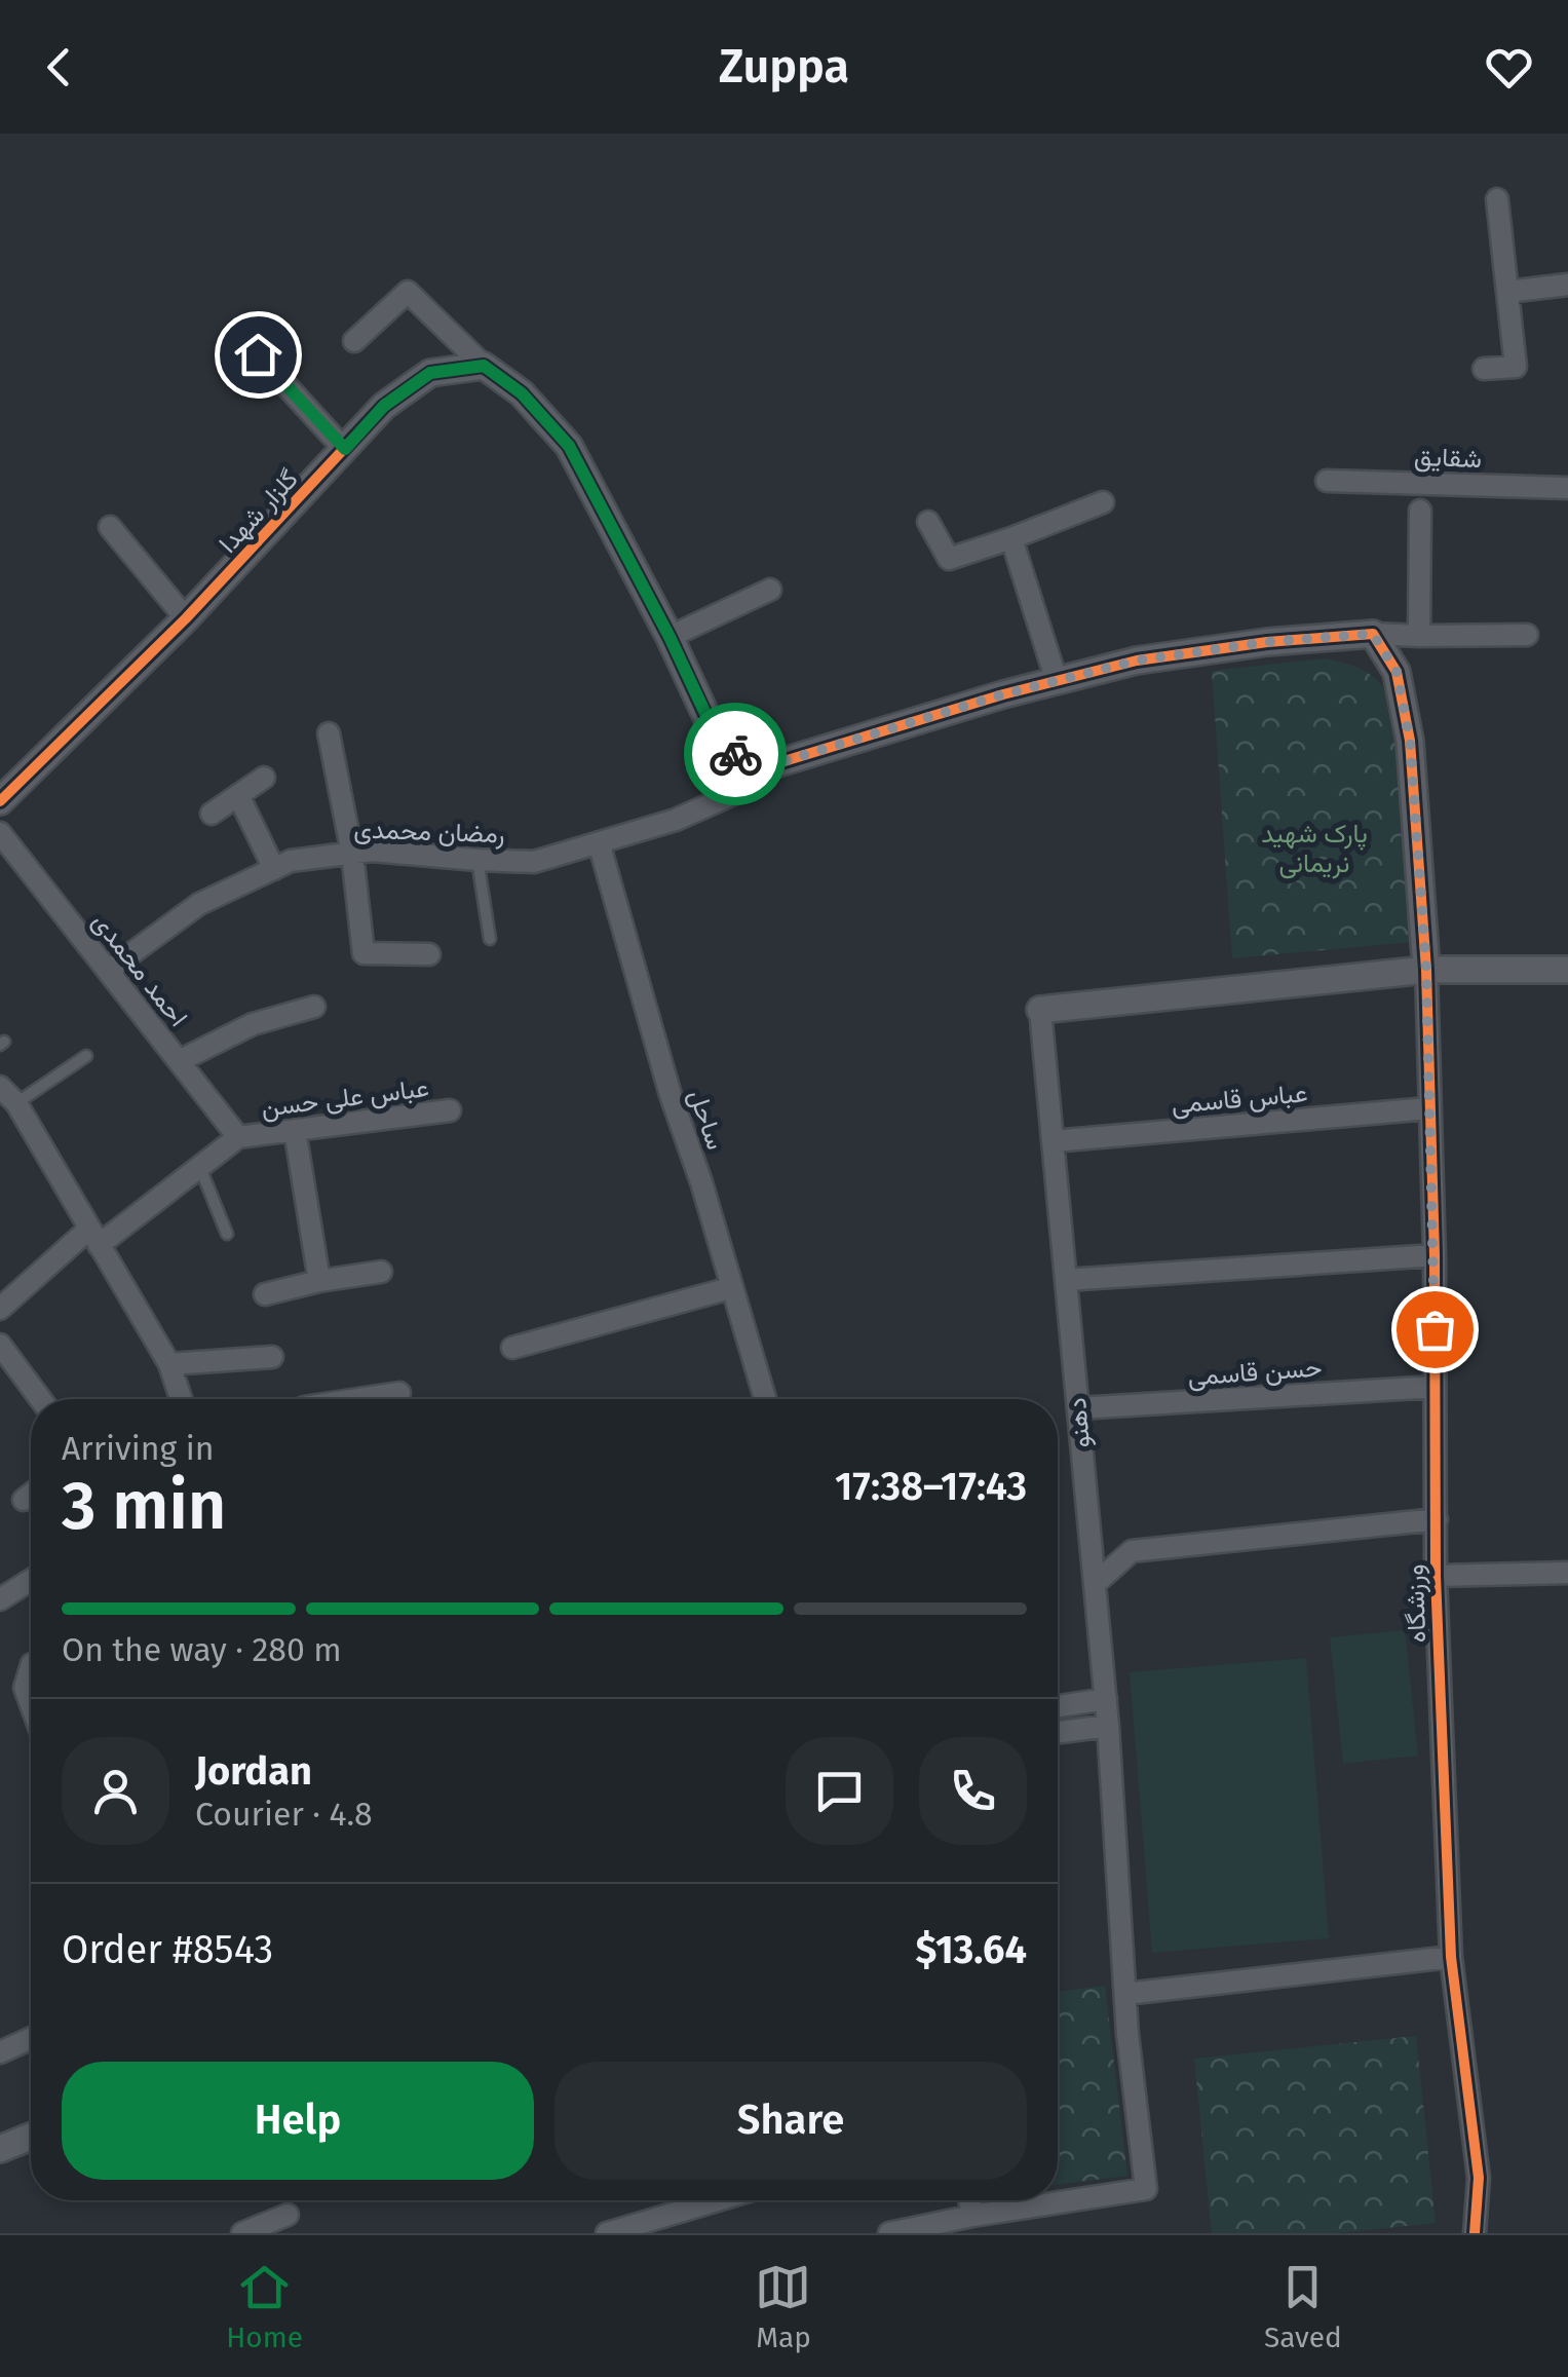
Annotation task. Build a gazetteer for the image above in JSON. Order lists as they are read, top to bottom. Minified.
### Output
{"streets":{"street":["شقایق","گلزار شهدا","رمضان محمدی","احمد محمدی","عباس علی حسن","عباس قاسمی","ساحل","حسن قاسمی","دهنو","ورزشگاه"]},"crossings":[["رمضان محمدی","احمد محمدی"],["رمضان محمدی","ساحل"],["احمد محمدی","عباس علی حسن"],["عباس قاسمی","دهنو"],["عباس قاسمی","ورزشگاه"],["حسن قاسمی","دهنو"],["حسن قاسمی","ورزشگاه"],["دهنو","ورزشگاه"]],"parks":["پارک شهید نریمانی"],"page":{"header":"Zuppa","heading":["3 min","Arriving in","17:38–17:43"],"panel":["Jordan","Courier · 4.8","Order #8543","$13.64"],"bar":"On the way · 280 m","buttons":["Help","Share"],"tabs":["Home","Map","Saved"]}}
